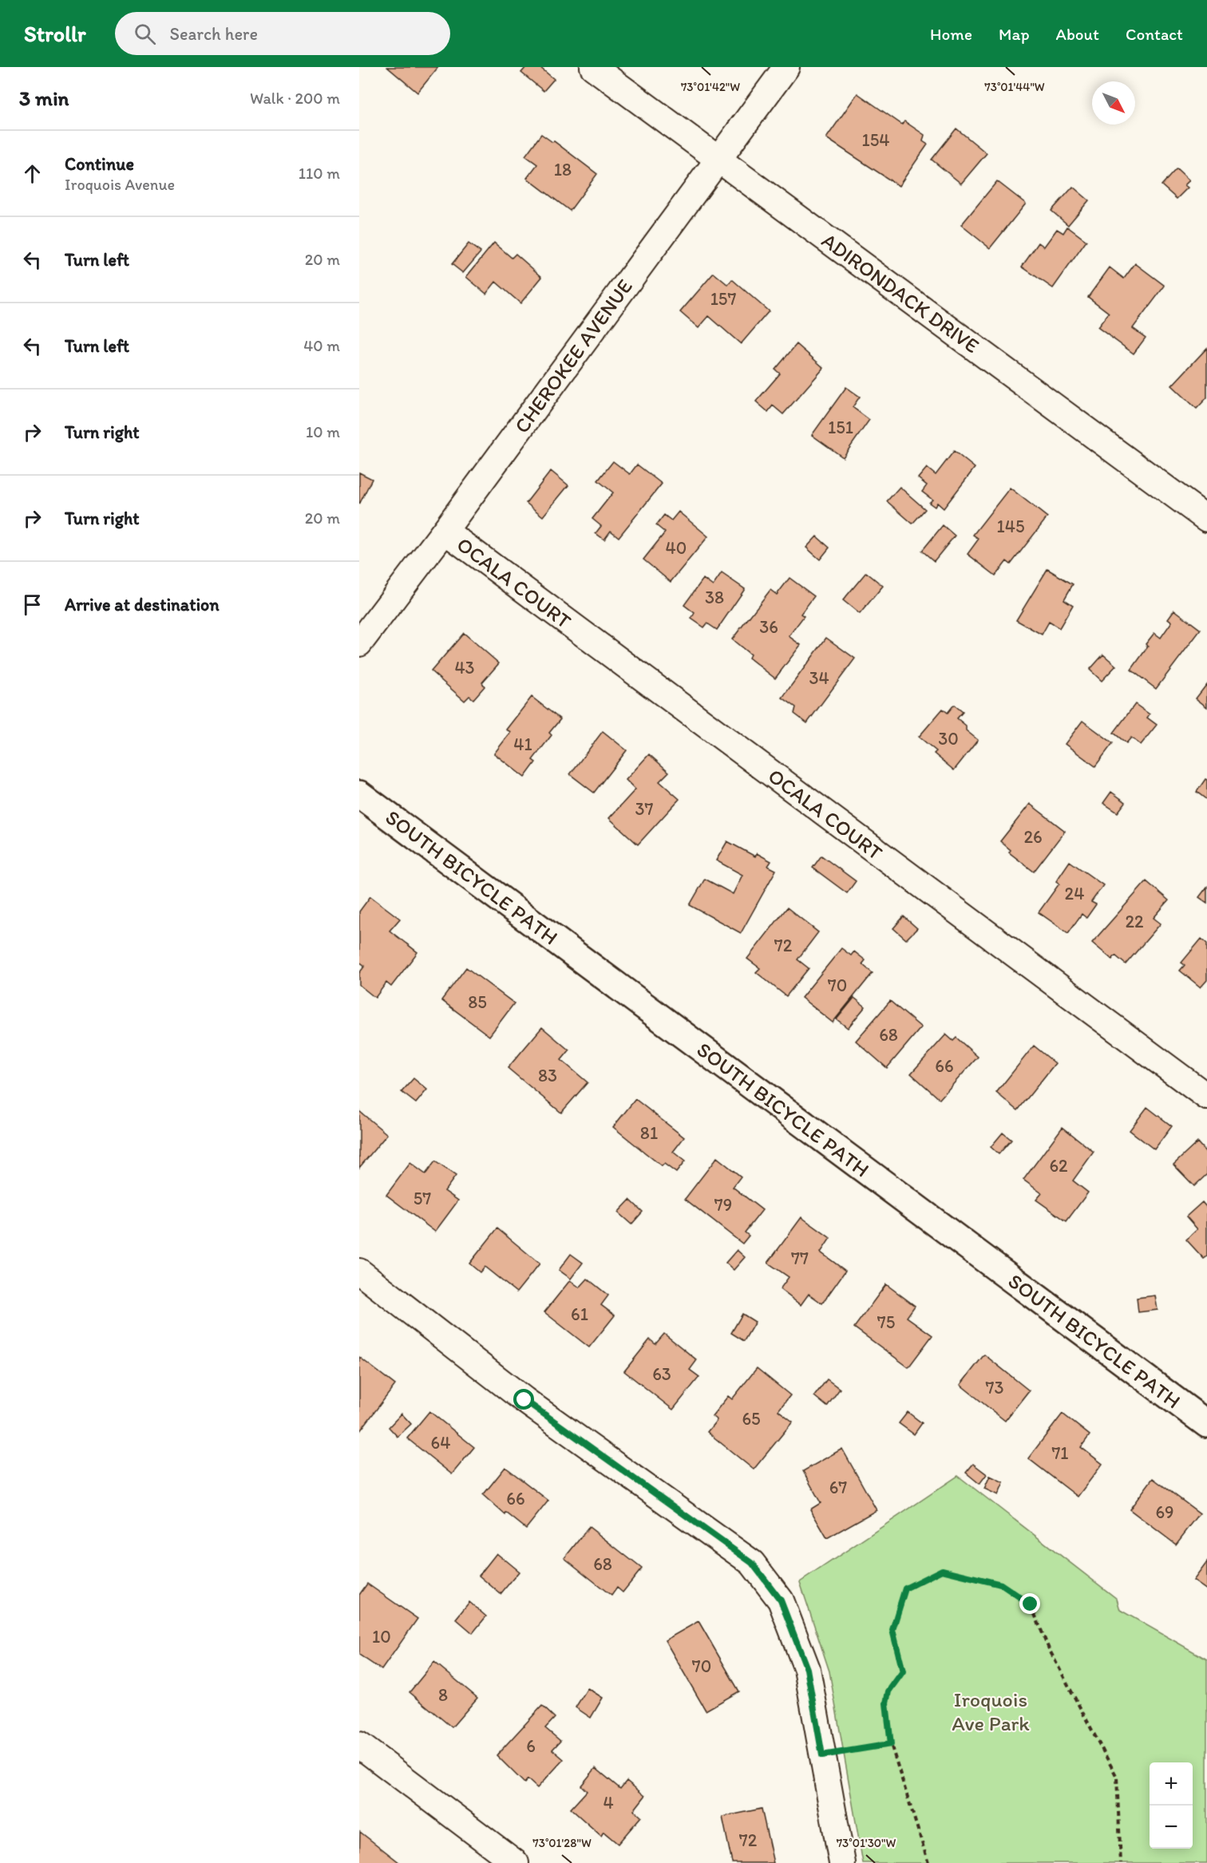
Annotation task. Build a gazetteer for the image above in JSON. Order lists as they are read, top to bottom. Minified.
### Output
{"streets":{"street":["ADIRONDACK DRIVE","CHEROKEE AVENUE","OCALA COURT","SOUTH BICYCLE PATH"]},"crossings":[["ADIRONDACK DRIVE","CHEROKEE AVENUE"],["CHEROKEE AVENUE","OCALA COURT"]],"parks":["Iroquois Ave Park"],"house_numbers":["154","18","157","151","145","40","38","36","43","34","30","41","37","26","24","22","72","70","85","68","66","83","81","62","57","79","77","61","75","63","73","65","64","71","67","66","69","68","10","70","8","6","4","72"],"north":"bottom right","page":{"header":"Strollr","search":"Search here","nav":["Home","Map","About","Contact"],"heading":["3 min","Walk · 200 m"],"list":[["Continue","Iroquois Avenue","110 m"],["Turn left","20 m"],["Turn left","40 m"],["Turn right","10 m"],["Turn right","20 m"],"Arrive at destination"],"map_buttons":["+","−"]},"coordinates":["73°01'42\"W","73°01'44\"W","73°01'28\"W","73°01'30\"W"]}
